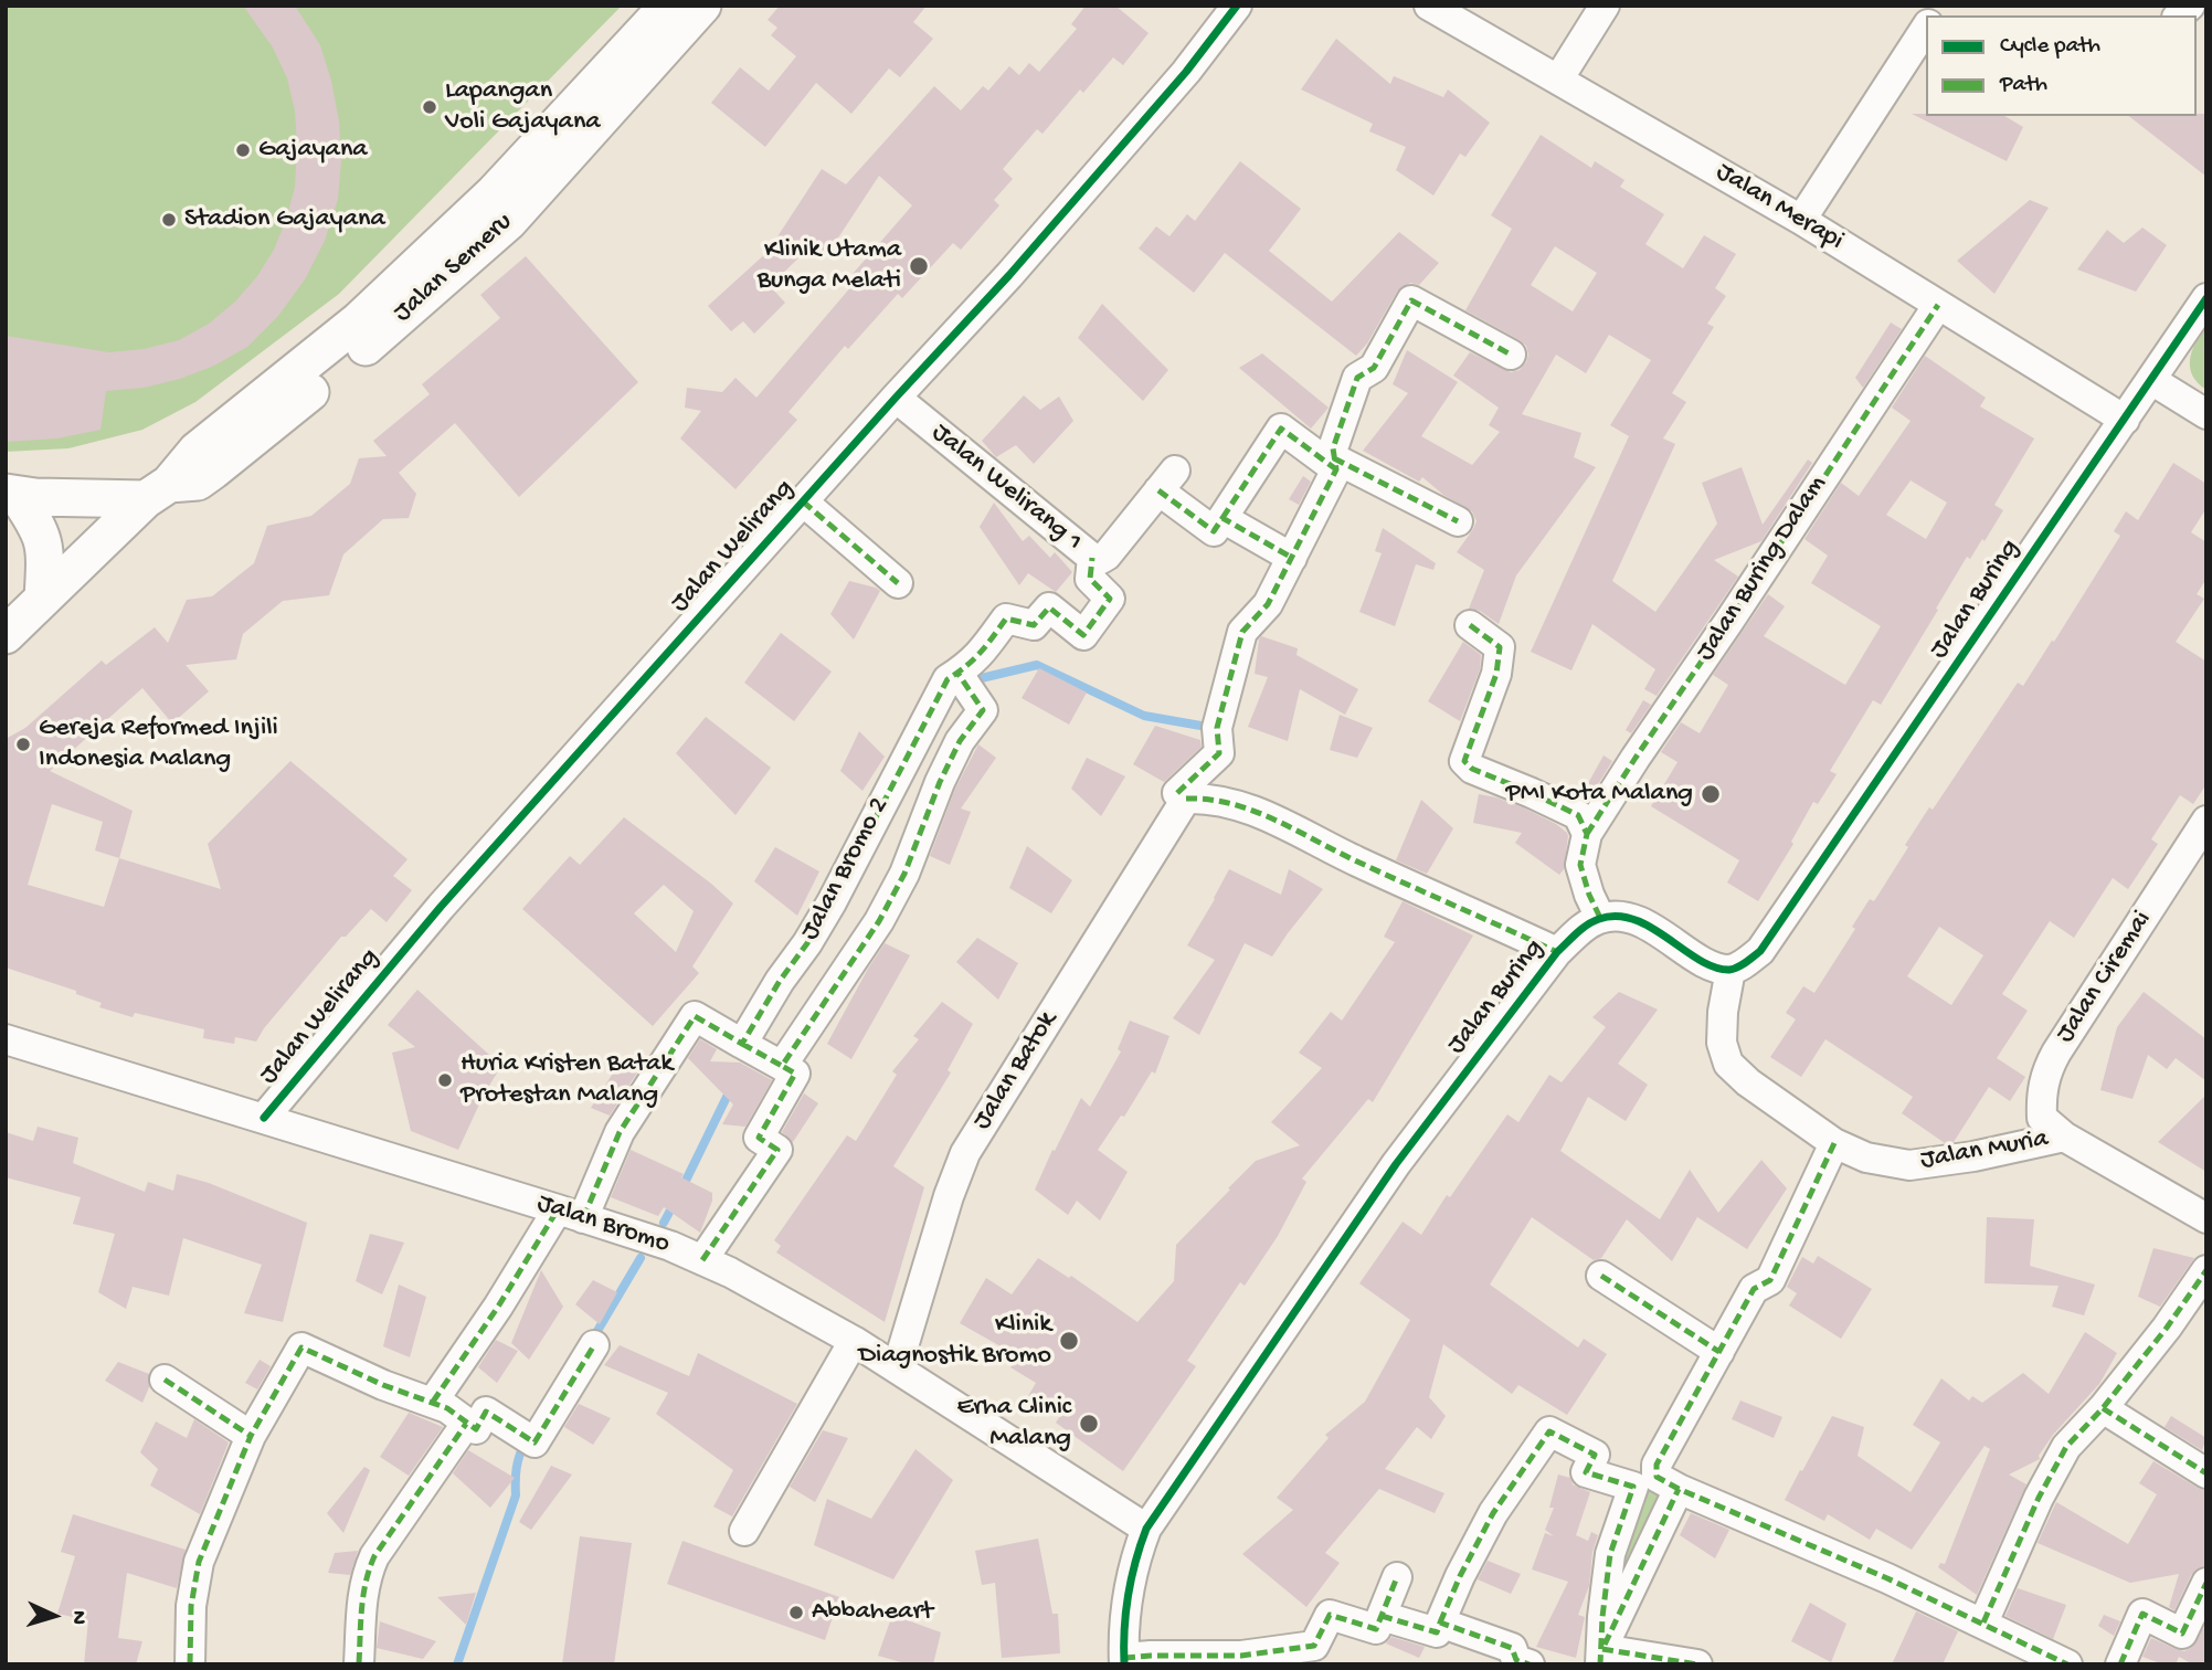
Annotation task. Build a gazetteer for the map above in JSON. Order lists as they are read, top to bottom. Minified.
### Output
{"streets":{"main road":["Jalan Semeru"],"street":["Jalan Merapi","Jalan Welirang 1","Jalan Welirang","Jalan Buring Dalam","Jalan Buring","Jalan Bromo 2","Jalan Ciremai","Jalan Batok","Jalan Muria","Jalan Bromo"]},"crossings":[["Jalan Merapi","Jalan Buring Dalam"],["Jalan Merapi","Jalan Buring"],["Jalan Welirang 1","Jalan Welirang"],["Jalan Welirang 1","Jalan Bromo 2"],["Jalan Welirang","Jalan Bromo"],["Jalan Buring","Jalan Muria"],["Jalan Buring","Jalan Bromo"],["Jalan Ciremai","Jalan Muria"],["Jalan Batok","Jalan Bromo"]],"places":["Lapangan Voli Gajayana","Gajayana","Stadion Gajayana","Klinik Utama Bunga Melati","Gereja Reformed Injili Indonesia Malang","PMI Kota Malang","Huria Kristen Batak Protestan Malang","Klinik Diagnostik Bromo","Erha Clinic Malang","Abbaheart"],"legend":["Cycle path","Path"],"north":"right"}
